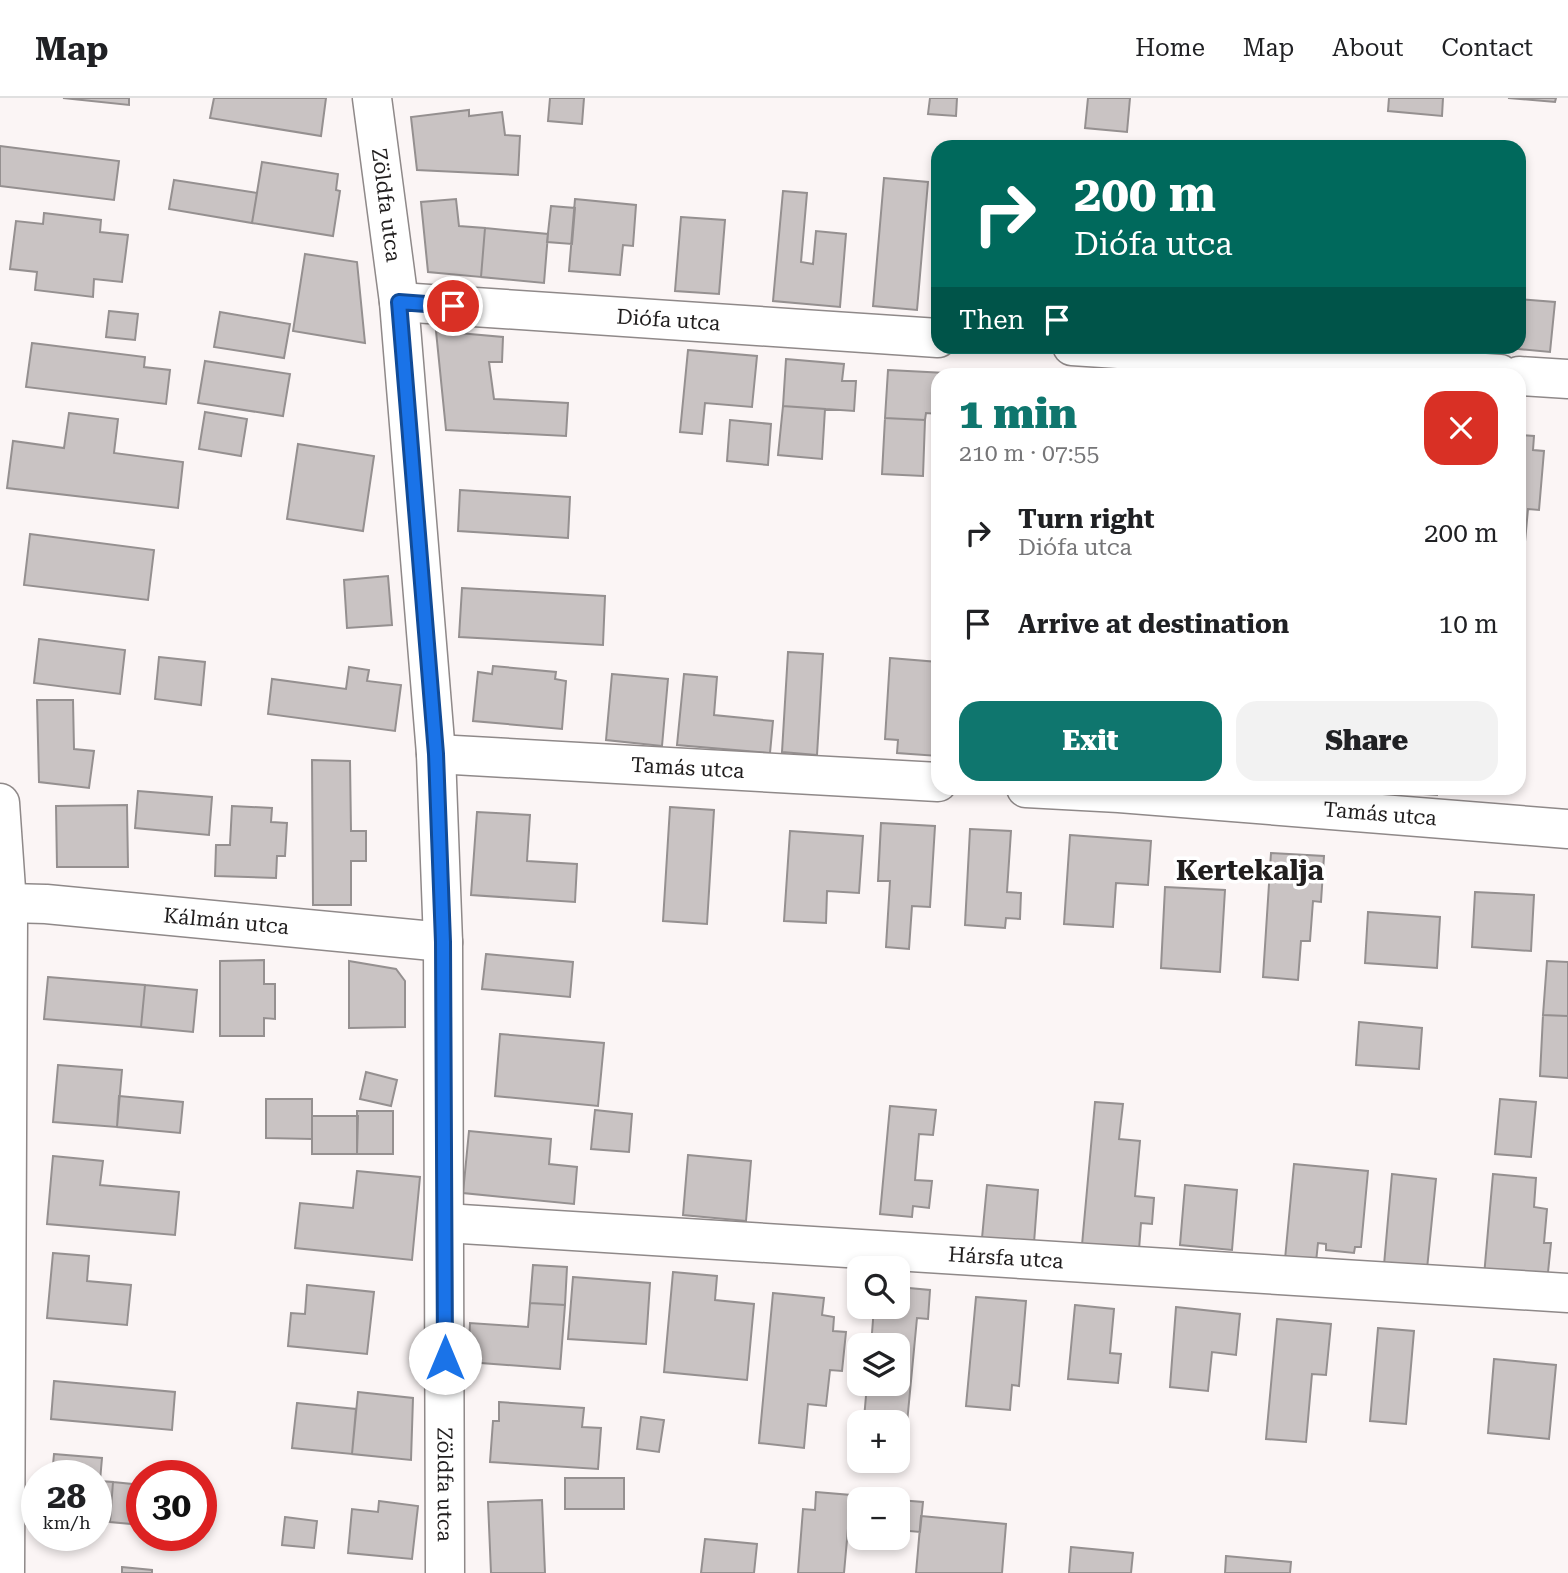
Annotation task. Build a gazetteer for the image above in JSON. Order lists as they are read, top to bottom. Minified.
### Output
{"streets":{"street":["Zöldfa utca","Diófa utca","Tamás utca","Kálmán utca","Hársfa utca"]},"crossings":[["Zöldfa utca","Diófa utca"],["Zöldfa utca","Tamás utca"],["Zöldfa utca","Kálmán utca"],["Zöldfa utca","Hársfa utca"]],"districts":["Kertekalja"],"page":{"header":"Map","nav":["Home","Map","About","Contact"],"turn":["200 m","Diófa utca"],"then":"Then","heading":["1 min","210 m · 07:55"],"list":[{"name":"Turn right","note":"Diófa utca","value":"200 m"},{"name":"Arrive at destination","value":"10 m"}],"buttons":["Exit","Share"],"map_buttons":["+","−"],"speed":"28 km/h","limit":"30"}}
